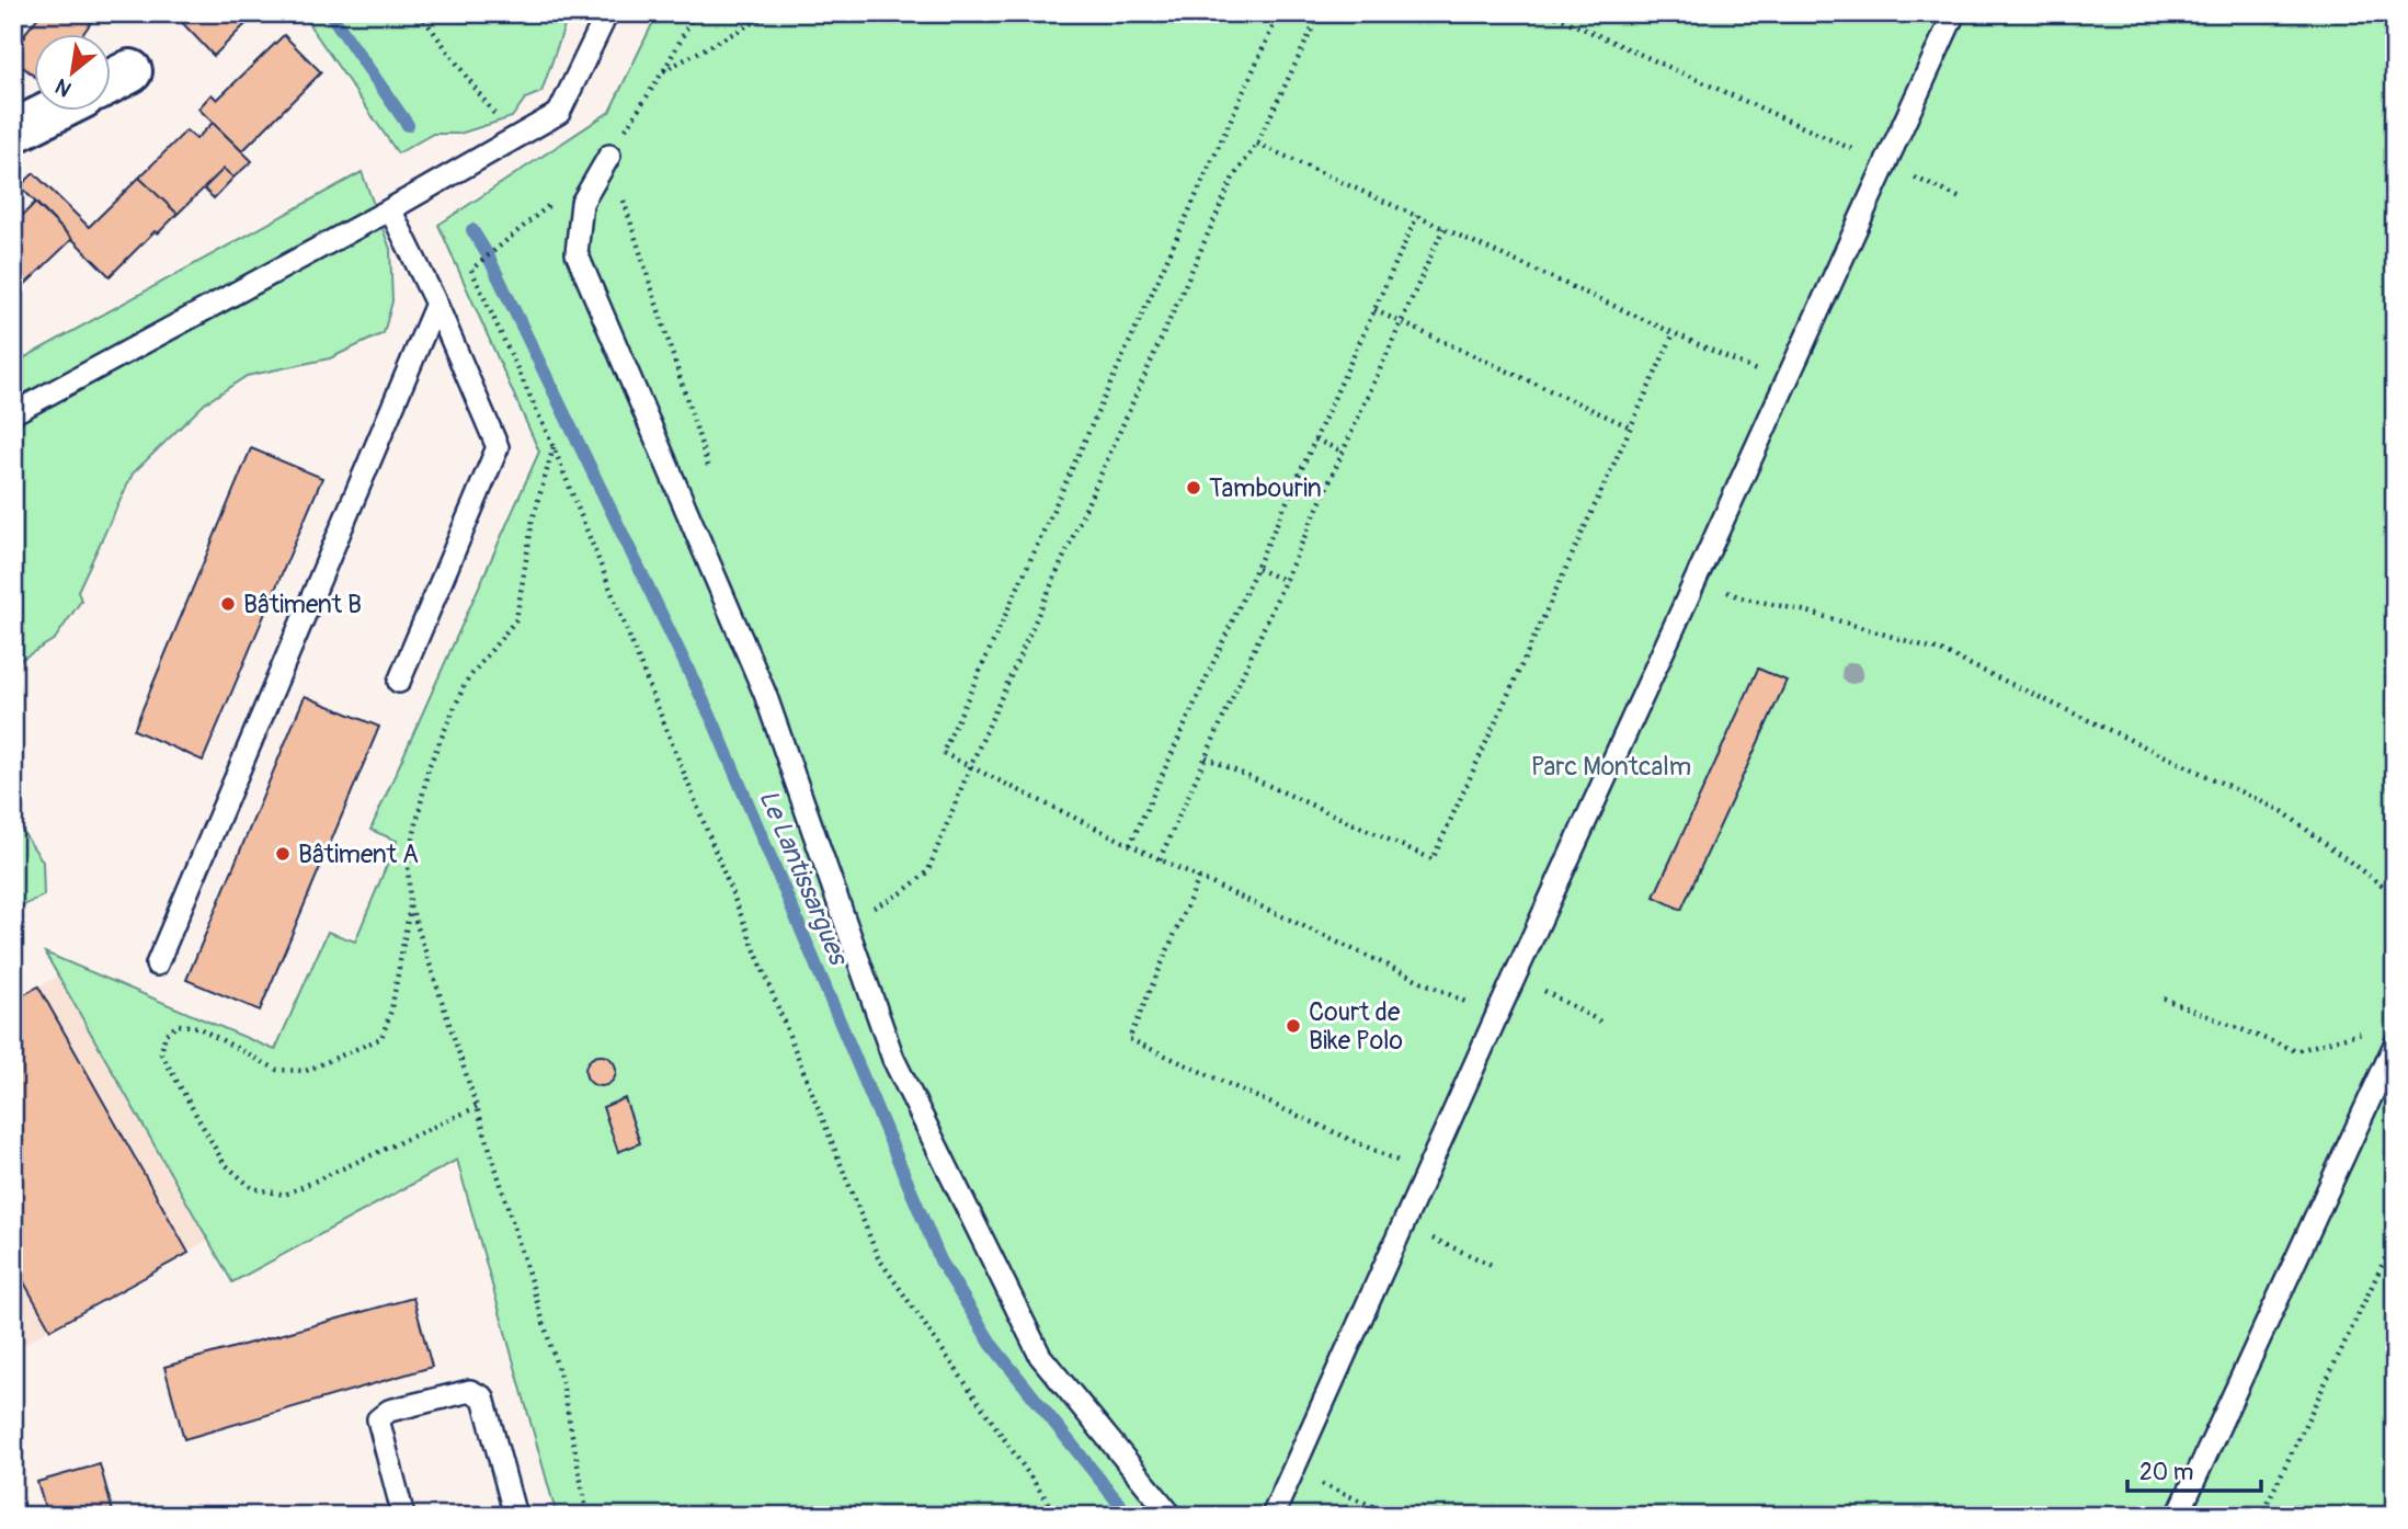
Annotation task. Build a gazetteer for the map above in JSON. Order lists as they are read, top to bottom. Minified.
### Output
{"water":["Le Lantissargues"],"parks":["Parc Montcalm"],"places":["Tambourin","Bâtiment B","Bâtiment A","Court de Bike Polo"],"scale_bar":"20 m","north":"bottom left"}
